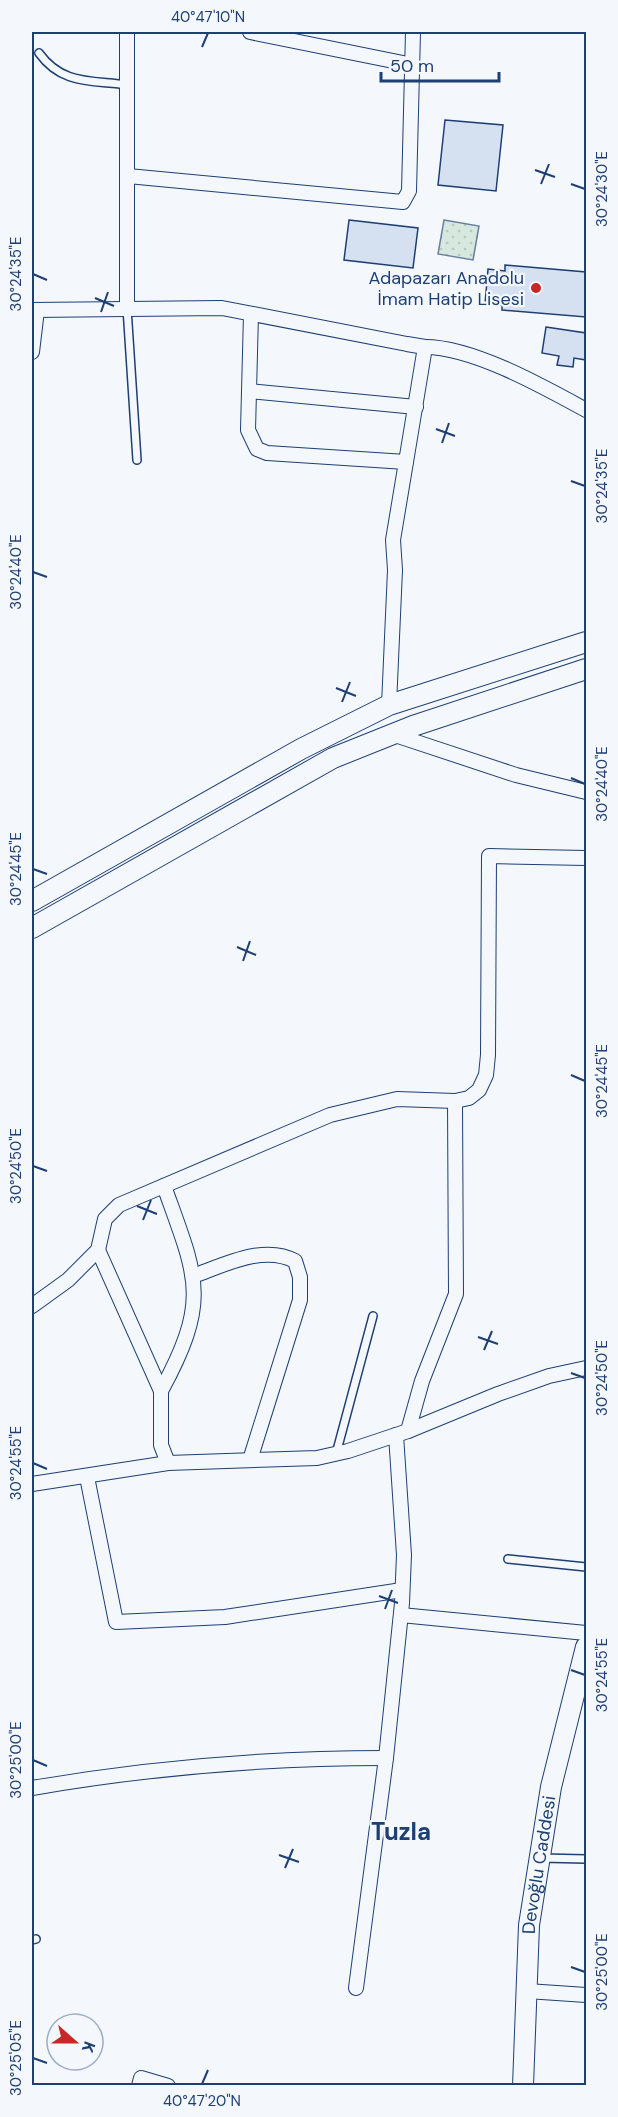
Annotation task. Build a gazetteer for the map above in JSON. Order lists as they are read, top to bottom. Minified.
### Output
{"streets":{"street":["Devoğlu Caddesi"]},"districts":["Tuzla"],"places":["Adapazarı Anadolu İmam Hatip Lisesi"],"scale_bar":"50 m","north":"right","coordinates":["40°47'10\"N","30°24'30\"E","30°24'35\"E","30°24'40\"E","30°24'45\"E","30°24'50\"E","30°24'55\"E","30°25'00\"E","30°25'05\"E","40°47'20\"N"]}
